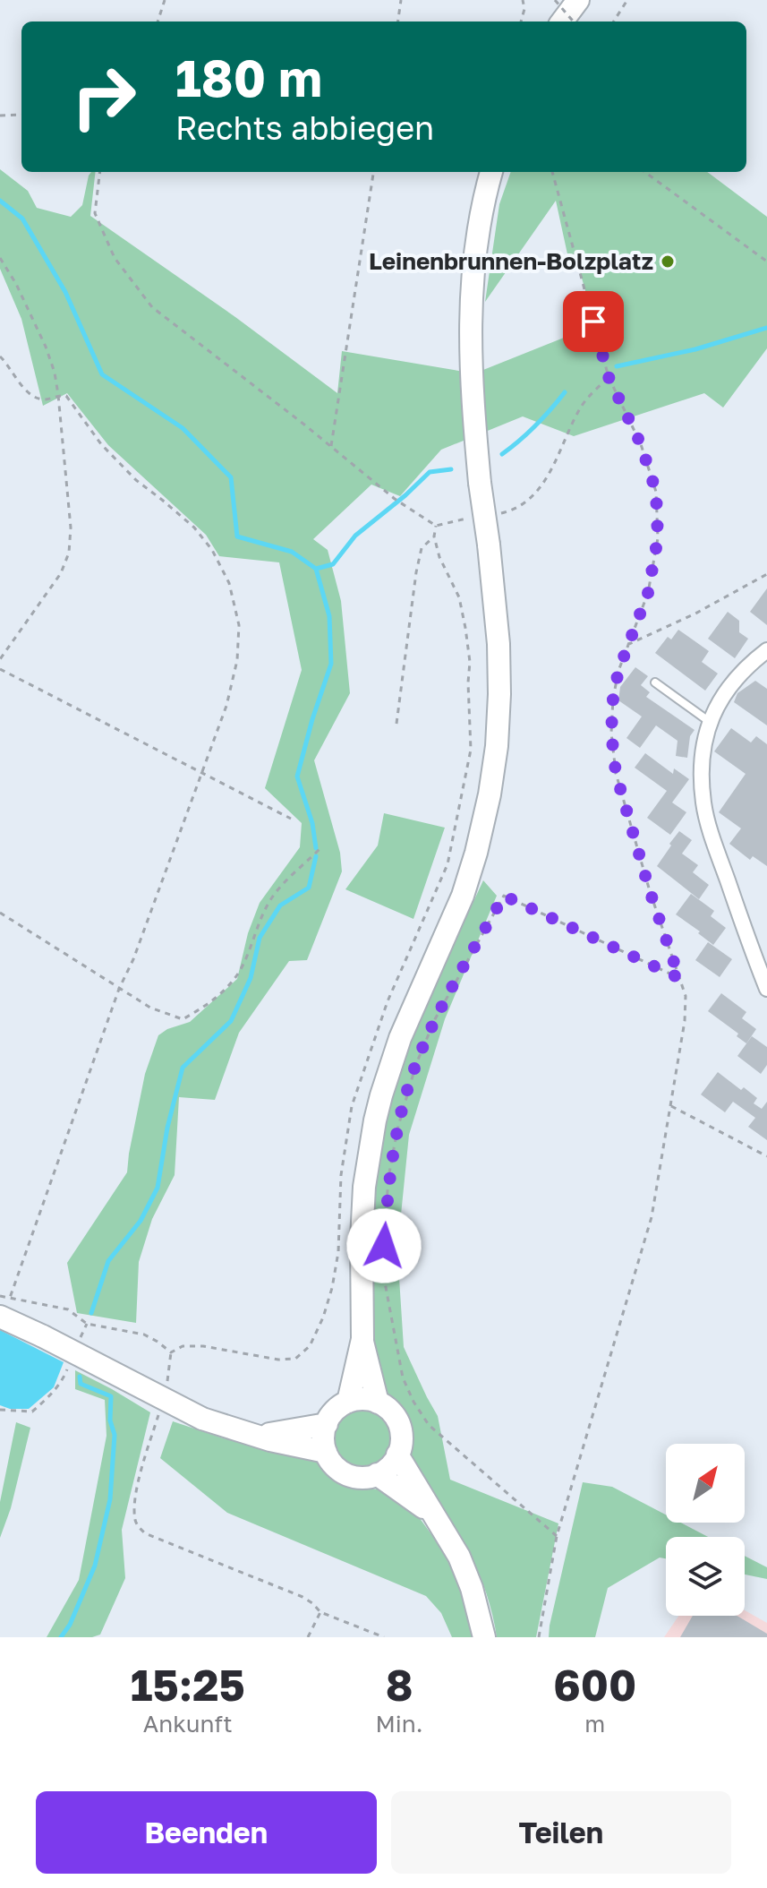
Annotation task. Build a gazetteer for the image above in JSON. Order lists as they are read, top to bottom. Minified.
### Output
{"places":["Leinenbrunnen-Bolzplatz"],"north":"top right","page":{"turn":["180 m","Rechts abbiegen"],"eta":["15:25","Ankunft","8","Min.","600","m"],"buttons":["Beenden","Teilen"]}}
